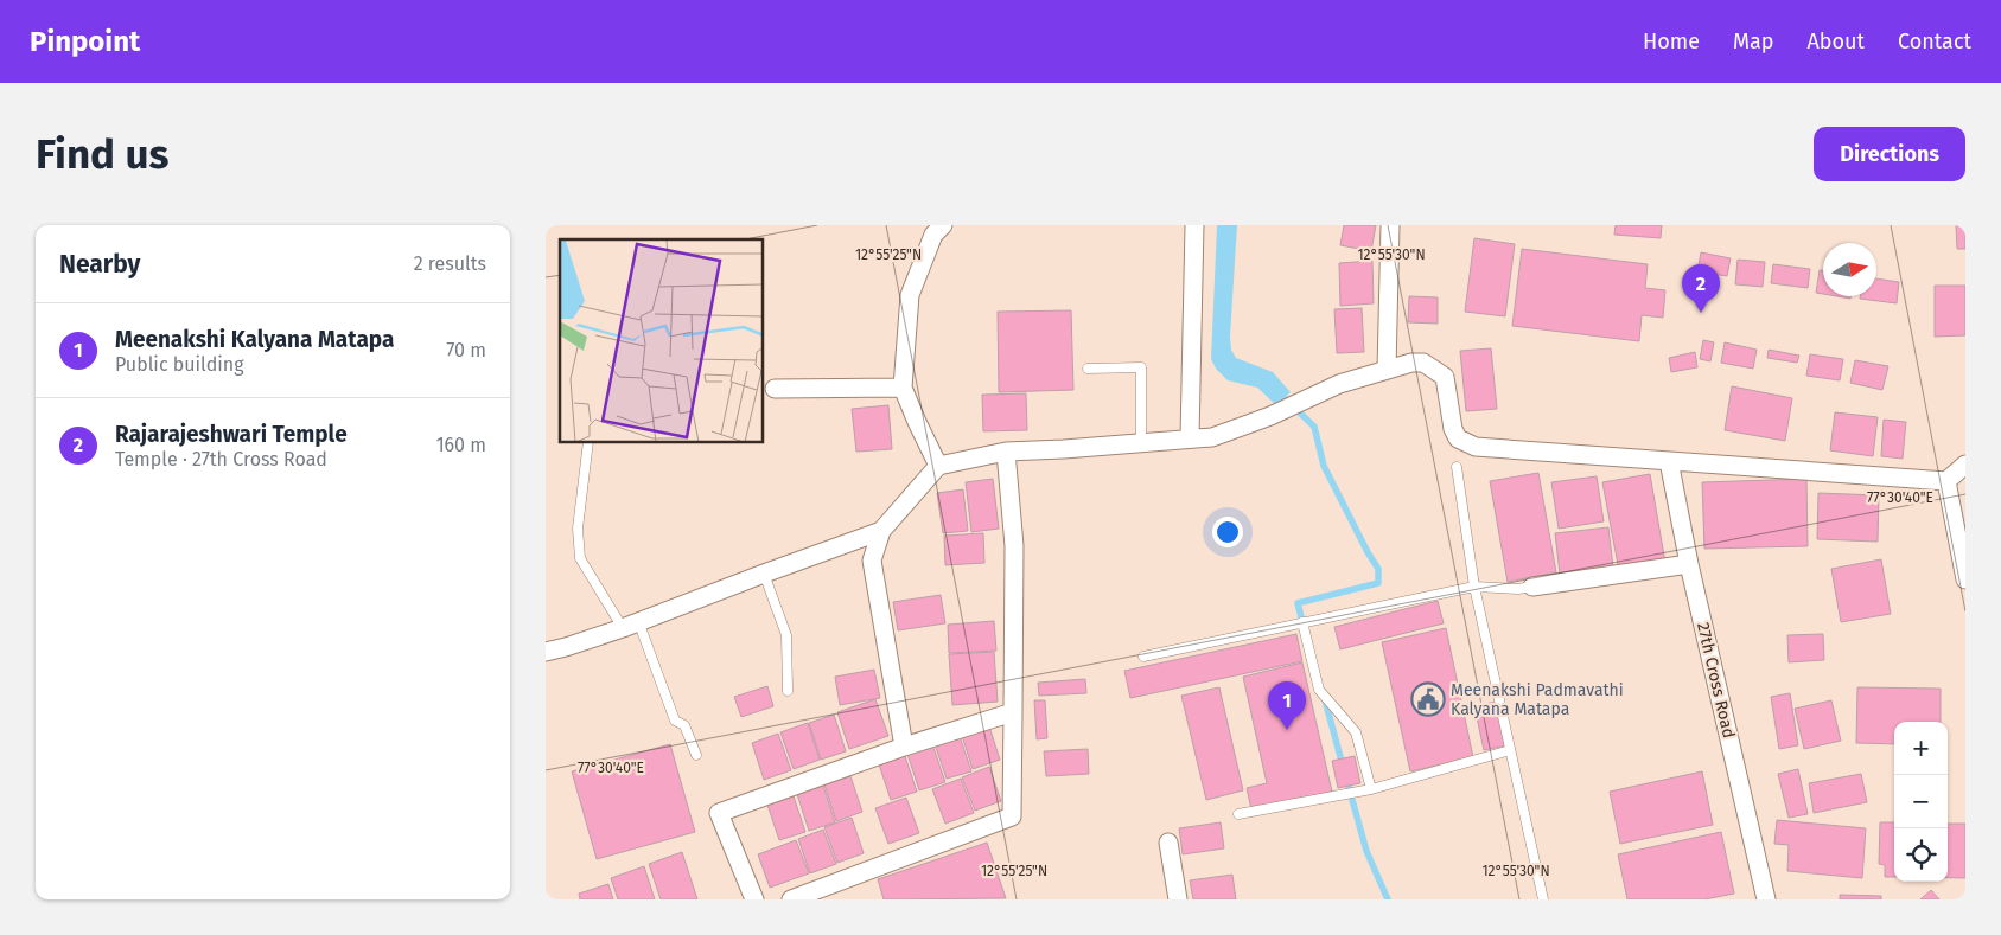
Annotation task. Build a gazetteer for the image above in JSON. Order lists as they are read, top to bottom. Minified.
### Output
{"streets":{"street":["27th Cross Road"]},"places":{"public building":["Meenakshi Padmavathi Kalyana Matapa"]},"north":"right","page":{"header":"Pinpoint","nav":["Home","Map","About","Contact"],"buttons":"Directions","title":"Find us","heading":["Nearby","2 results"],"pins":["2","1"],"list":[{"mark":"1","name":"Meenakshi Kalyana Matapa","note":"Public building","value":"70 m"},{"mark":"2","name":"Rajarajeshwari Temple","note":"Temple · 27th Cross Road","value":"160 m"}],"map_buttons":["+","−"]},"coordinates":["12°55'25\"N","12°55'30\"N","77°30'40\"E"]}
